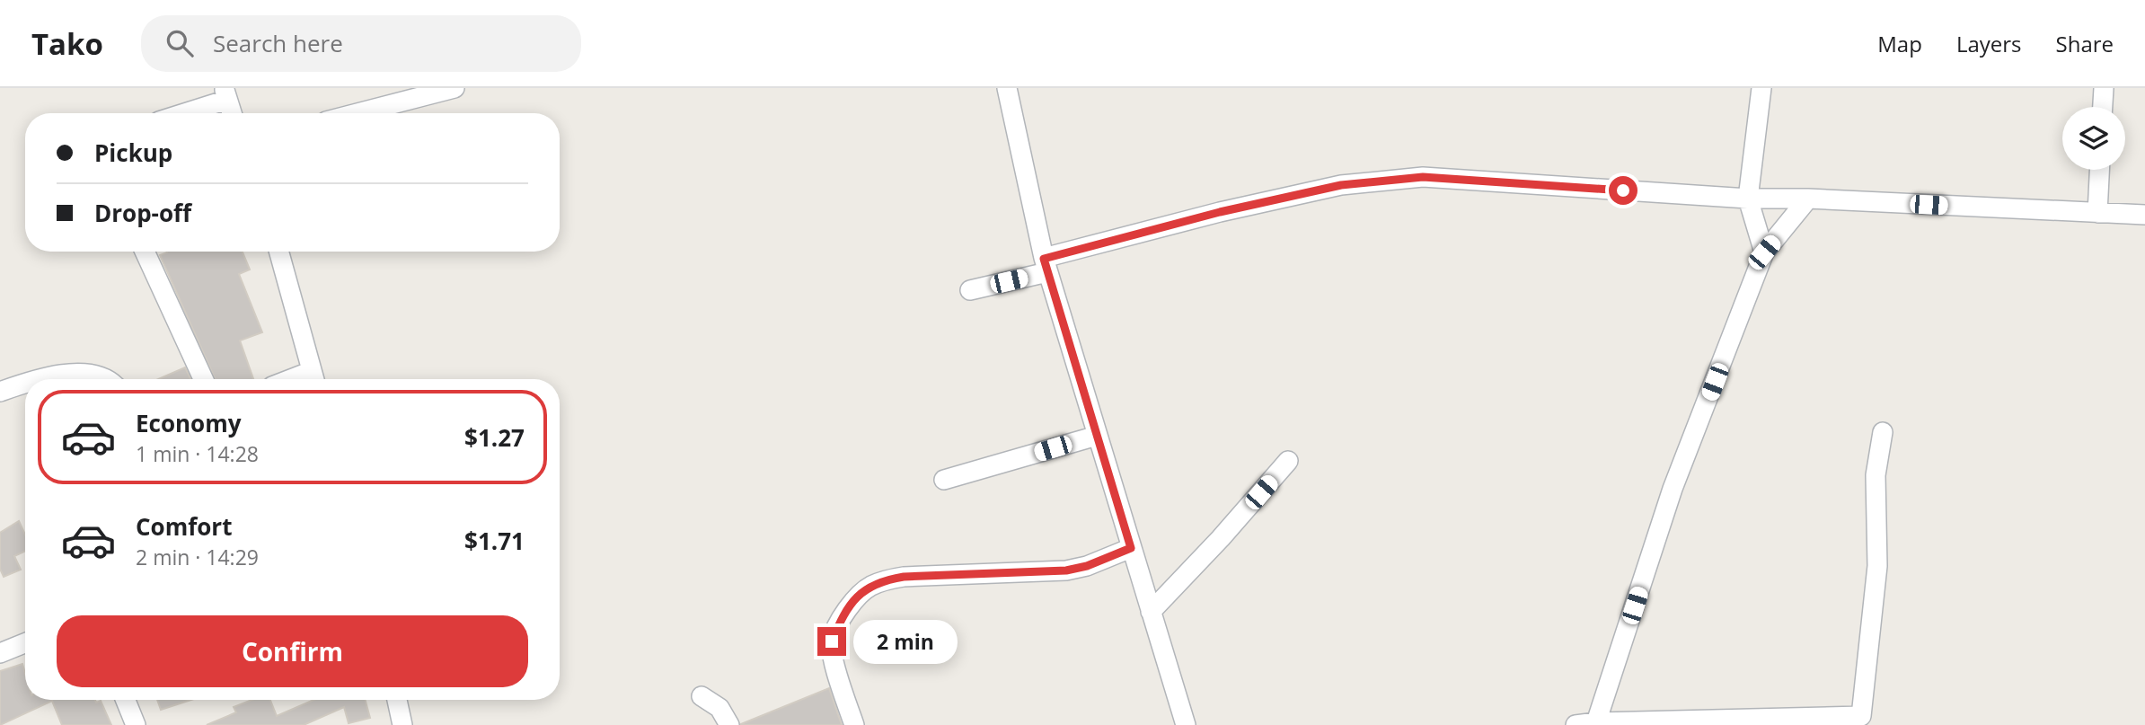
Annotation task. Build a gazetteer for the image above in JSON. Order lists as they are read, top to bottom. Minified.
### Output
{"page":{"header":"Tako","search":"Search here","nav":["Map","Layers","Share"],"banner":["Pickup","Drop-off"],"list":[{"name":"Economy","note":"1 min · 14:28","value":"$1.27"},{"name":"Comfort","note":"2 min · 14:29","value":"$1.71"}],"buttons":"Confirm","bubble":"2 min"}}
